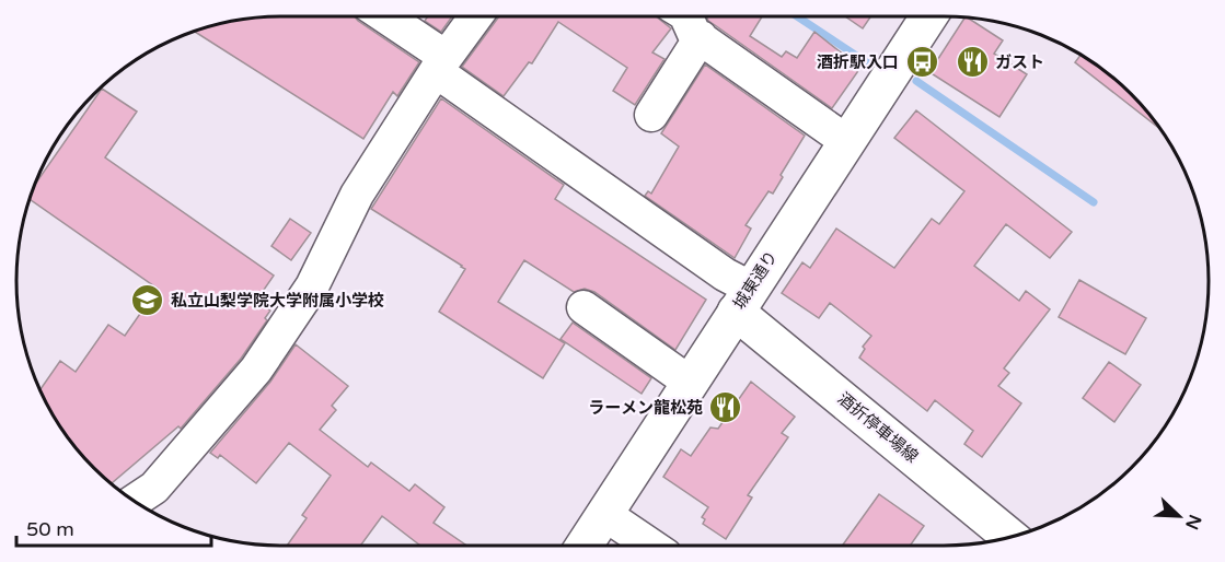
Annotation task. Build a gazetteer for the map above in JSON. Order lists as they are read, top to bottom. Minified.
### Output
{"streets":{"main road":["城東通り","酒折停車場線"]},"crossings":[["城東通り","酒折停車場線"]],"places":{"bus stop":["酒折駅入口"],"restaurant":["ガスト","ラーメン龍松苑"],"school or university":["私立山梨学院大学附属小学校"]},"scale_bar":"50 m","north":"bottom right"}
